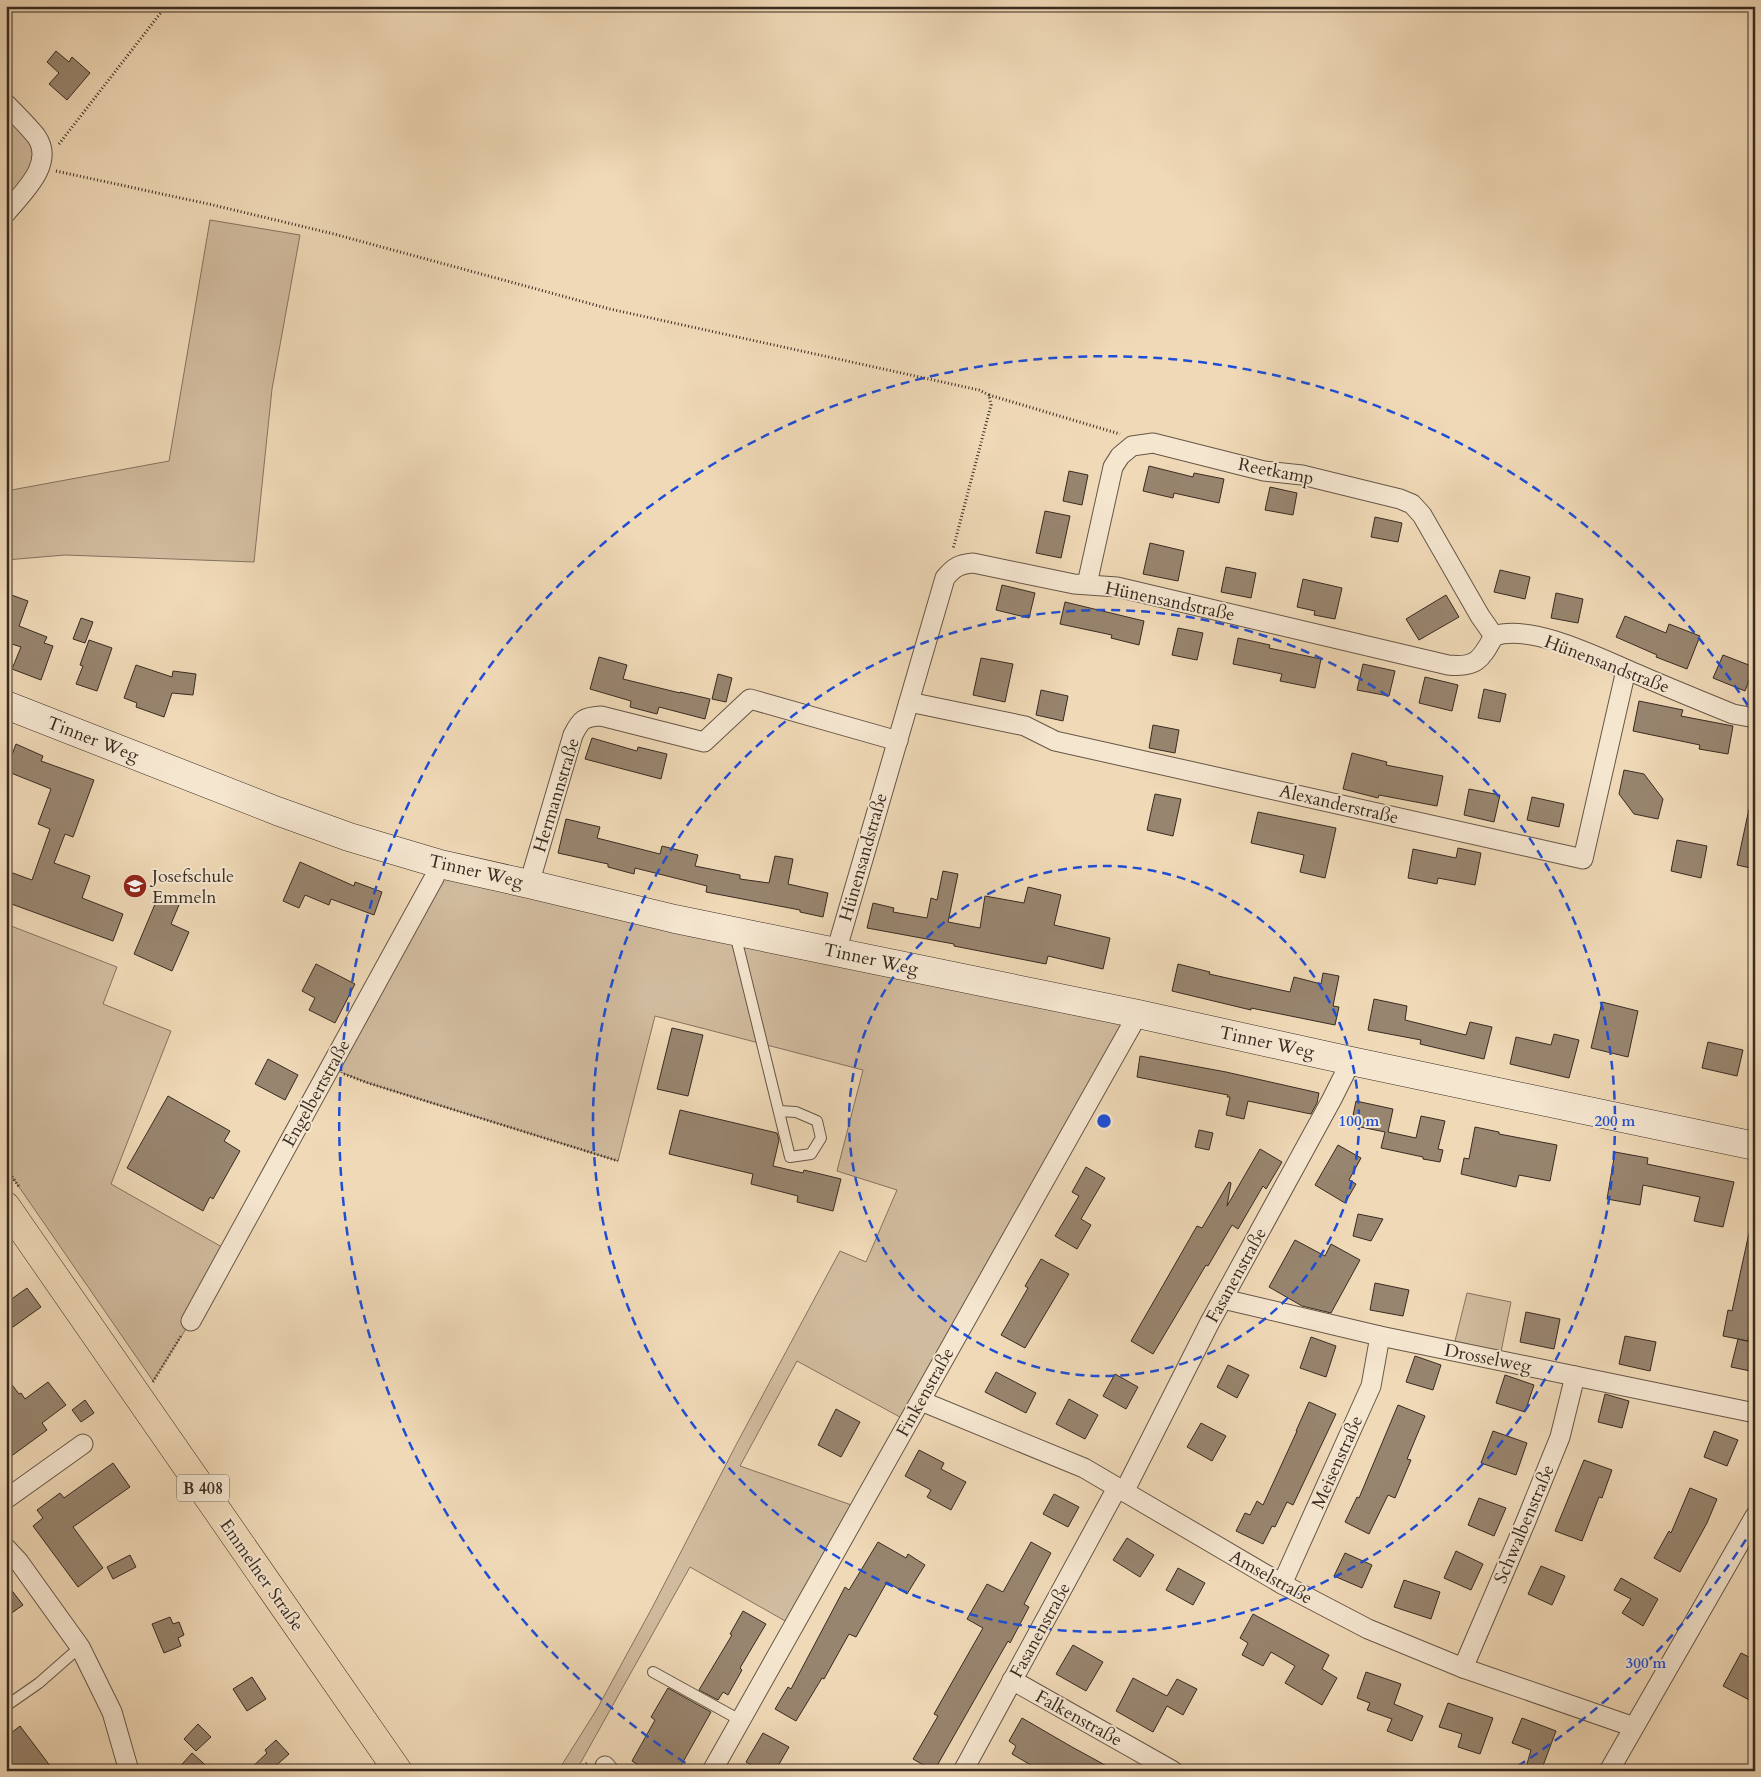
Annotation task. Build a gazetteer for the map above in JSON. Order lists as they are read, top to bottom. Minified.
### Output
{"streets":{"main road":["B 408","Emmelner Straße"],"street":["Reetkamp","Hünensandstraße","Tinner Weg","Hermannstraße","Alexanderstraße","Engelbertstraße","Fasanenstraße","Drosselweg","Finkenstraße","Meisenstraße","Schwalbenstraße","Amselstraße","Falkenstraße"]},"crossings":[["Reetkamp","Hünensandstraße"],["Hünensandstraße","Tinner Weg"],["Hünensandstraße","Hermannstraße"],["Hünensandstraße","Alexanderstraße"],["Tinner Weg","Hermannstraße"],["Tinner Weg","Engelbertstraße"],["Tinner Weg","Fasanenstraße"],["Tinner Weg","Finkenstraße"],["Fasanenstraße","Drosselweg"],["Fasanenstraße","Amselstraße"],["Fasanenstraße","Falkenstraße"],["Drosselweg","Meisenstraße"],["Drosselweg","Schwalbenstraße"],["Finkenstraße","Amselstraße"],["Meisenstraße","Amselstraße"],["Schwalbenstraße","Amselstraße"]],"places":{"school or university":["Josefschule Emmeln"]},"rings":["100 m","200 m","300 m"]}
